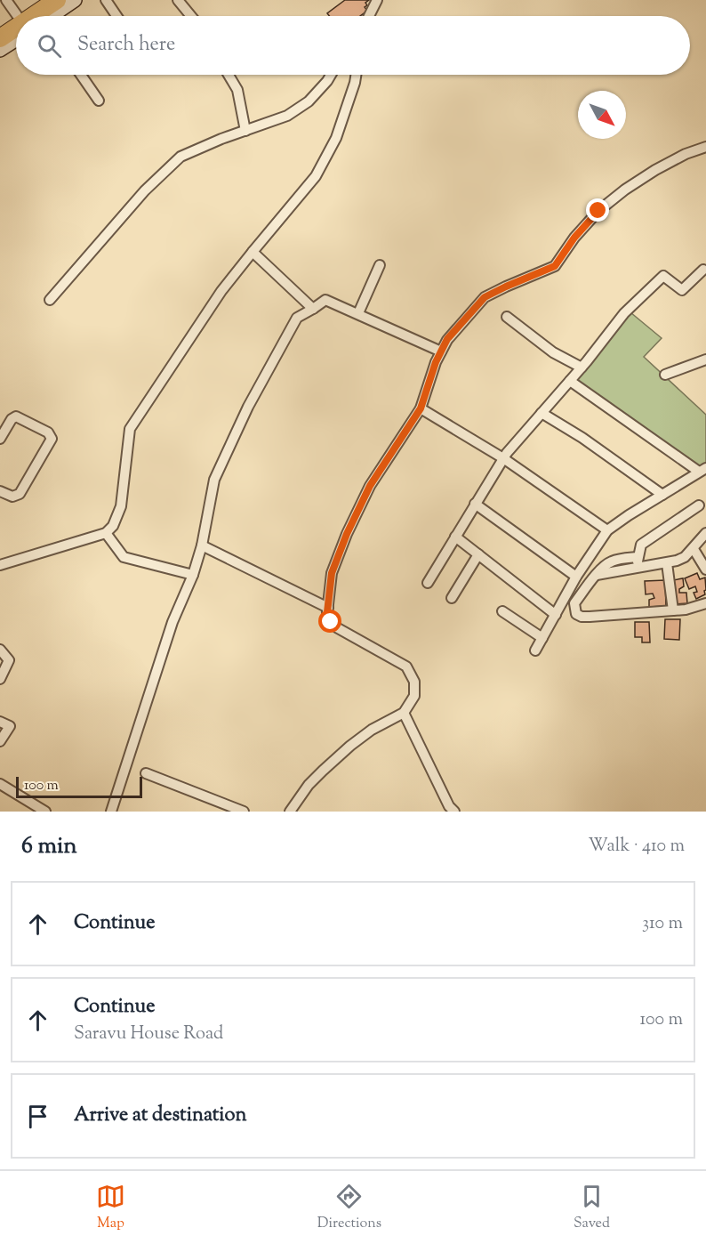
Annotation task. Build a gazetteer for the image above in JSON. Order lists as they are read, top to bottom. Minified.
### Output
{"scale_bar":"100 m","north":"bottom right","page":{"search":"Search here","scale":"100 m","heading":["6 min","Walk · 410 m"],"list":[["Continue","310 m"],["Continue","Saravu House Road","100 m"],"Arrive at destination"],"nav":["Map","Directions","Saved"]}}
